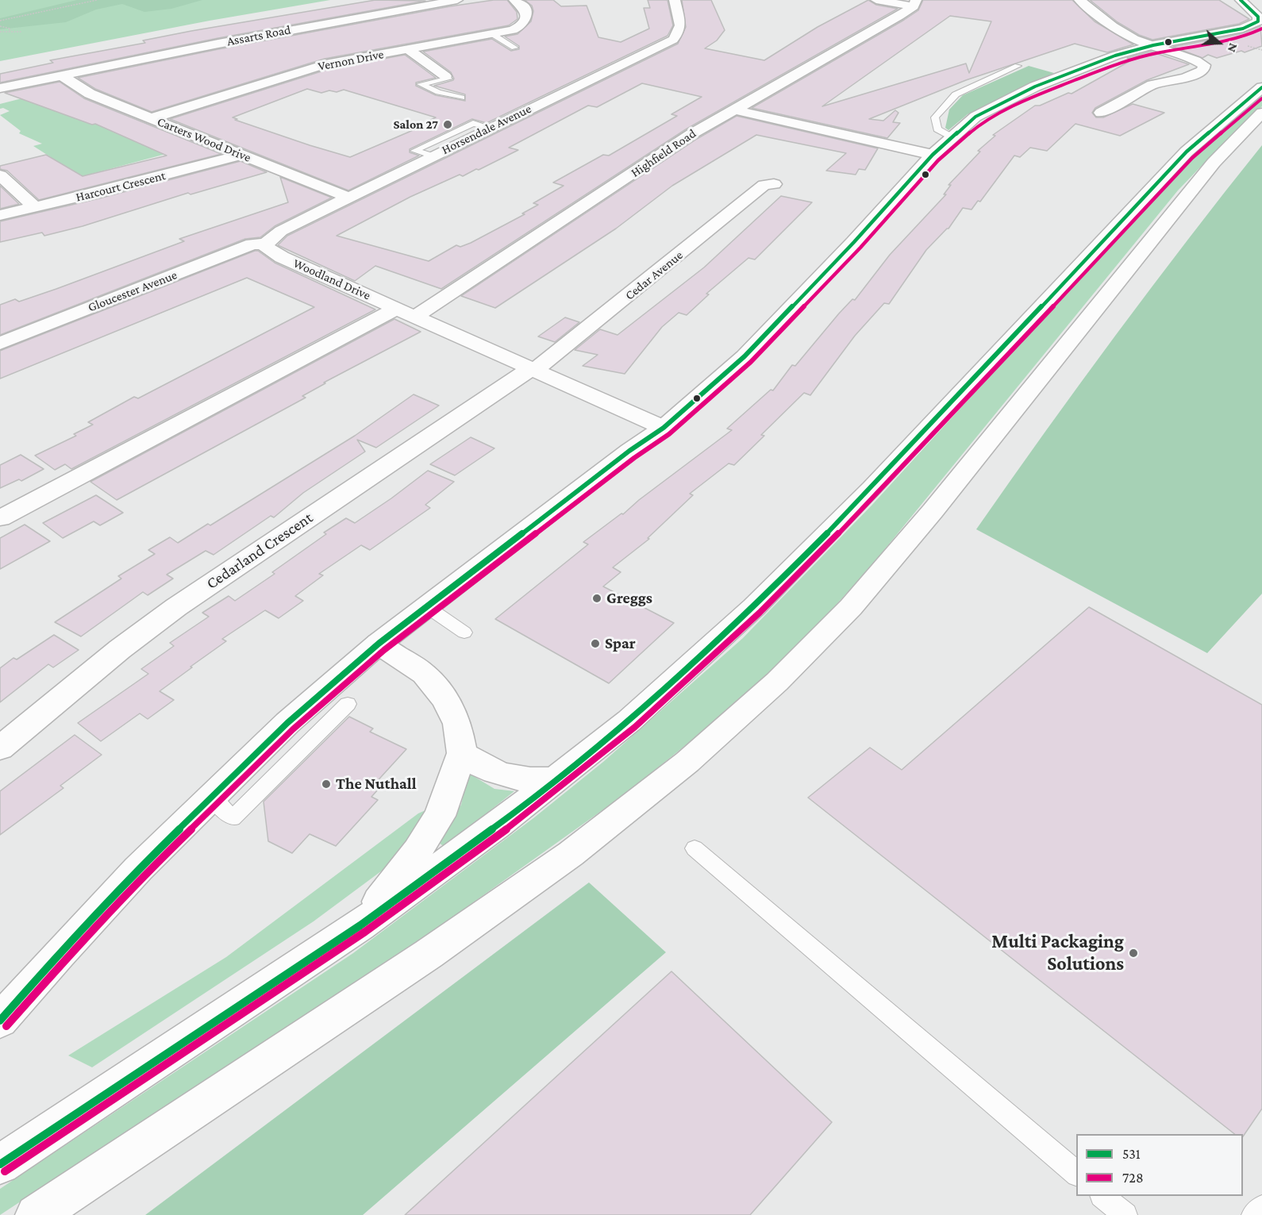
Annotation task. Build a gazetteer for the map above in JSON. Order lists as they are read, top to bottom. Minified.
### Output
{"streets":{"main road":["Assarts Road","Vernon Drive","Horsendale Avenue","Carters Wood Drive","Highfield Road","Harcourt Crescent","Cedar Avenue","Woodland Drive","Gloucester Avenue","Cedarland Crescent"]},"crossings":[["Assarts Road","Carters Wood Drive"],["Vernon Drive","Carters Wood Drive"],["Horsendale Avenue","Carters Wood Drive"],["Horsendale Avenue","Woodland Drive"],["Horsendale Avenue","Gloucester Avenue"],["Carters Wood Drive","Harcourt Crescent"],["Highfield Road","Woodland Drive"],["Cedar Avenue","Woodland Drive"],["Cedar Avenue","Cedarland Crescent"],["Woodland Drive","Gloucester Avenue"],["Woodland Drive","Cedarland Crescent"]],"places":["Salon 27","Greggs","Spar","The Nuthall","Multi Packaging Solutions"],"lines":["transit line 531","transit line 728"],"legend":["531","728"],"north":"right"}
